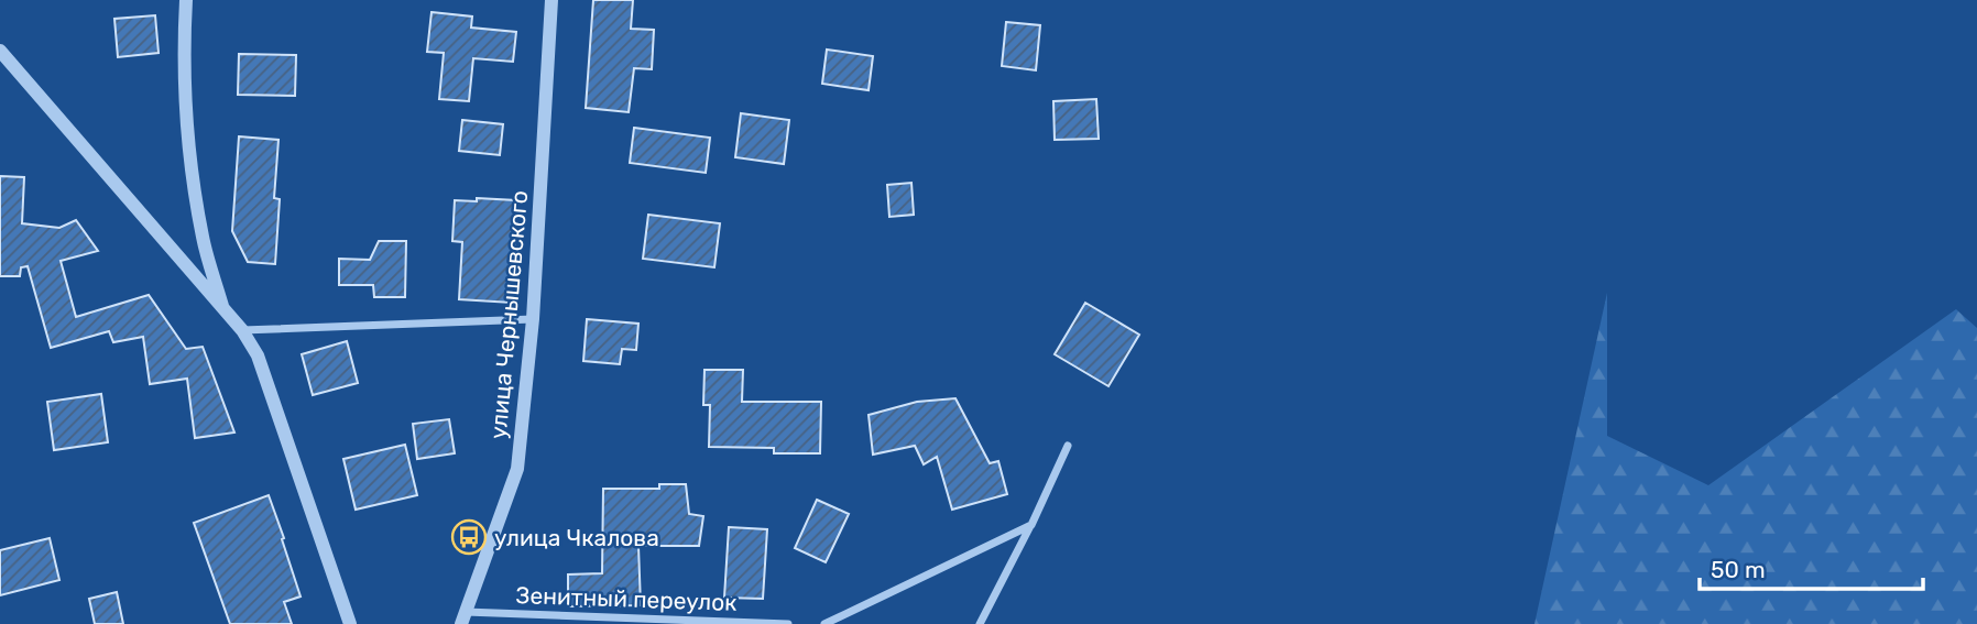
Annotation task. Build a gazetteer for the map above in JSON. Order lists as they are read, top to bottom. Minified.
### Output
{"streets":{"street":["улица Чернышевского","Зенитный переулок"]},"crossings":[["улица Чернышевского","Зенитный переулок"]],"places":{"bus stop":["улица Чкалова"]},"scale_bar":"50 m"}
